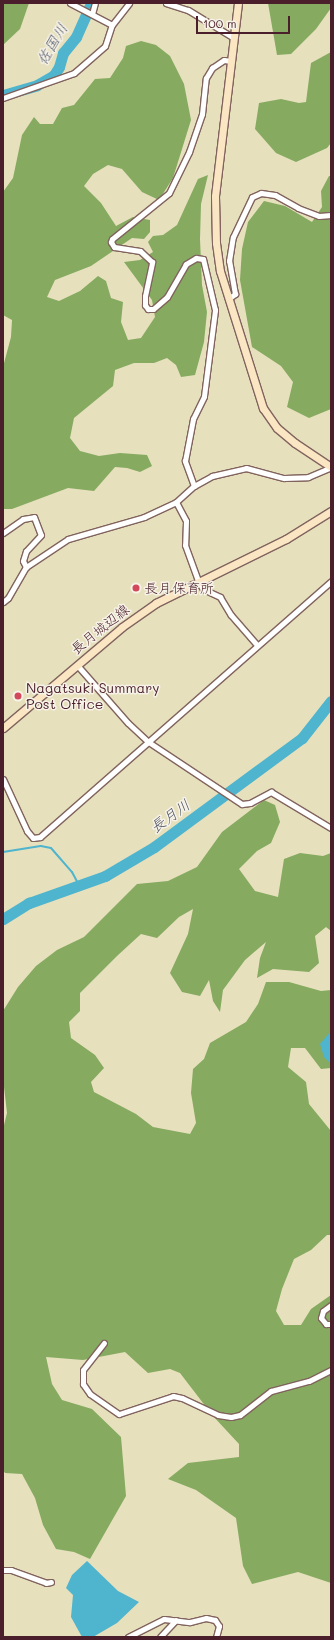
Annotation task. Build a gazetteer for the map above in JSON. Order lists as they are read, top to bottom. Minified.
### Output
{"streets":{"street":["長月城辺線"]},"water":["佐国川","長月川"],"places":["長月保育所","Nagatsuki Summary Post Office"],"scale_bar":"100 m"}
